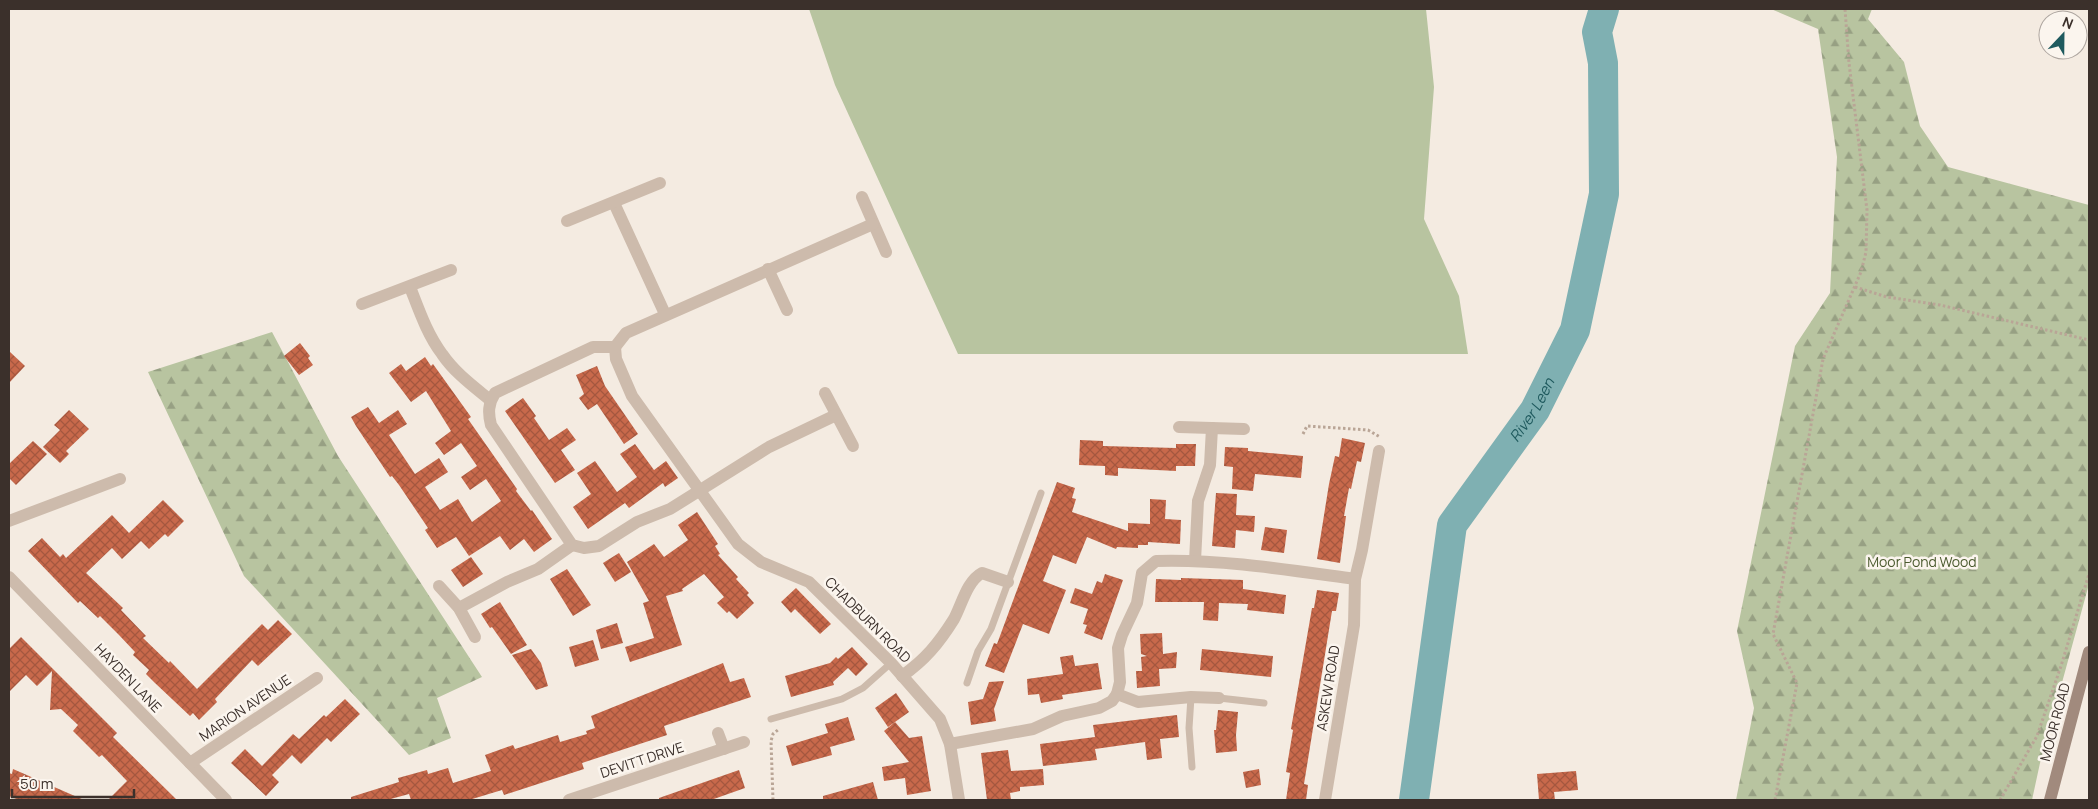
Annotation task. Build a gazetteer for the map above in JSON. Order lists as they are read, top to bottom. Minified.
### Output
{"streets":{"main road":["MOOR ROAD"],"street":["CHADBURN ROAD","HAYDEN LANE","ASKEW ROAD","MARION AVENUE","DEVITT DRIVE"]},"crossings":[["HAYDEN LANE","MARION AVENUE"]],"water":["River Leen"],"parks":["Moor Pond Wood"],"scale_bar":"50 m","north":"top"}
